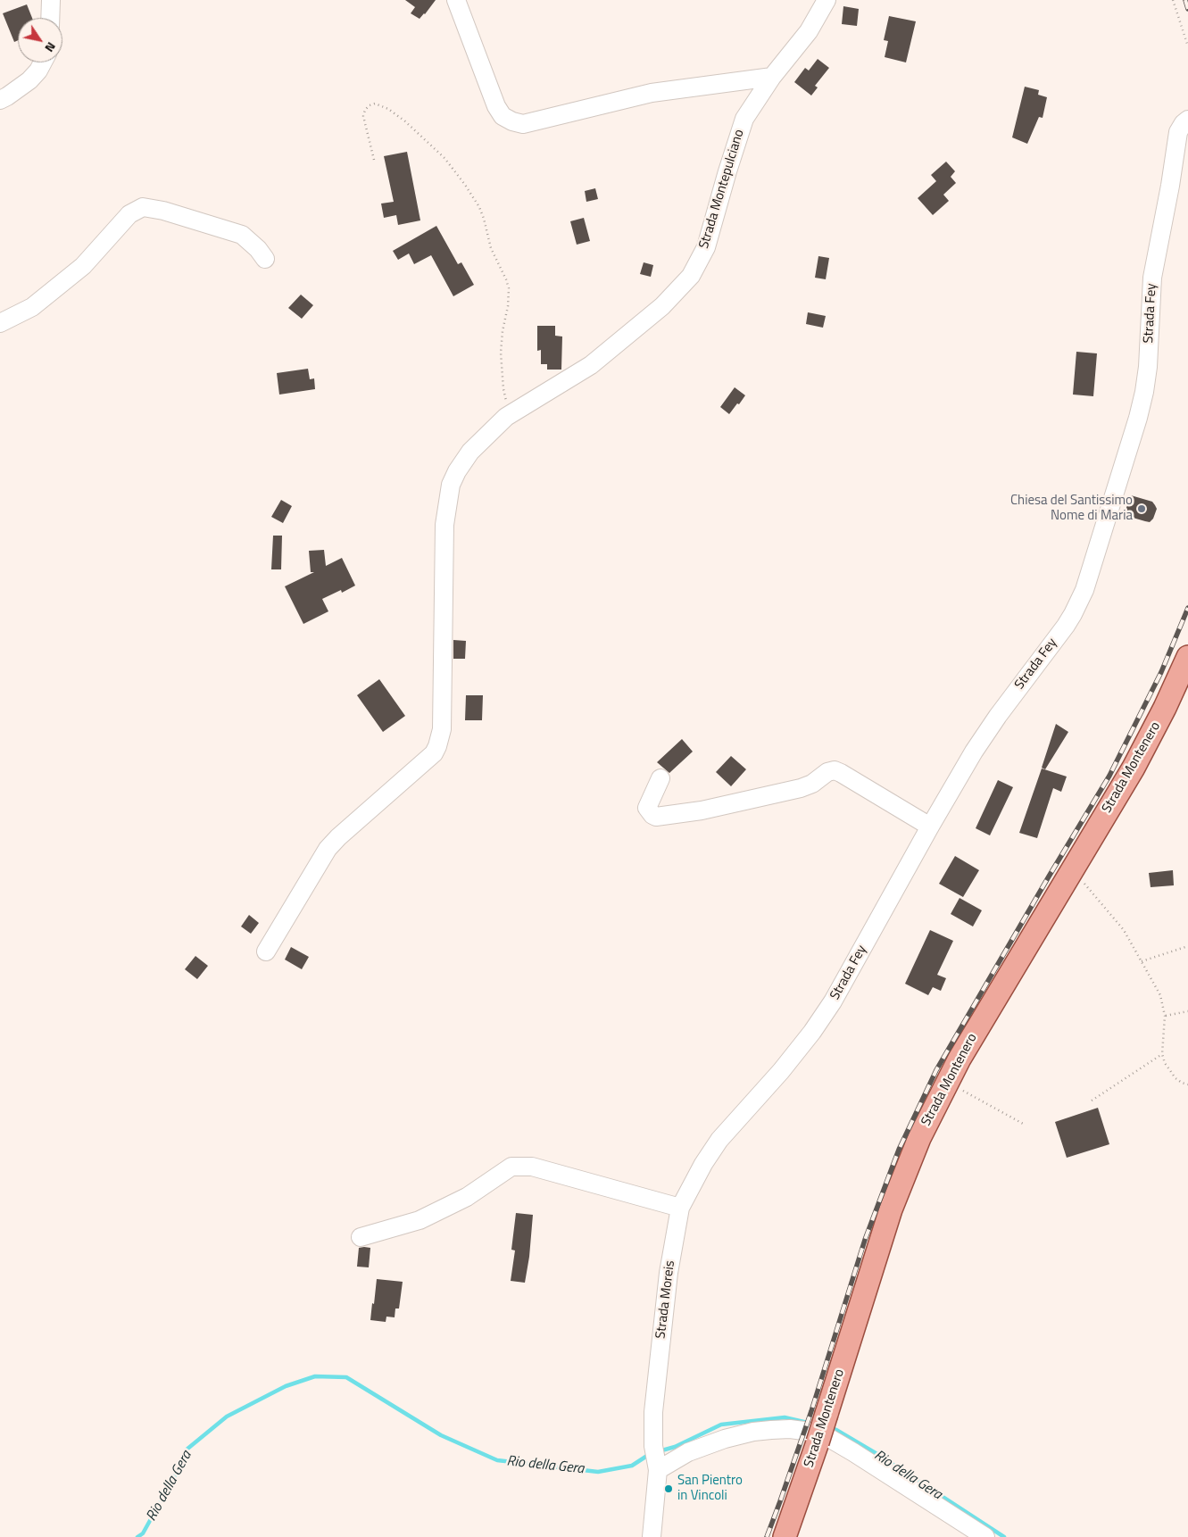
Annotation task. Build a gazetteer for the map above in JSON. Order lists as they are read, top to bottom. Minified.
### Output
{"streets":{"main road":["Strada Montenero"],"street":["Strada Montepulciano","Strada Fey","Strada Moreis"]},"crossings":[["Strada Fey","Strada Moreis"]],"water":["Rio della Gera"],"places":["Chiesa del Santissimo Nome di Maria","San Pientro in Vincoli"],"north":"bottom right"}
